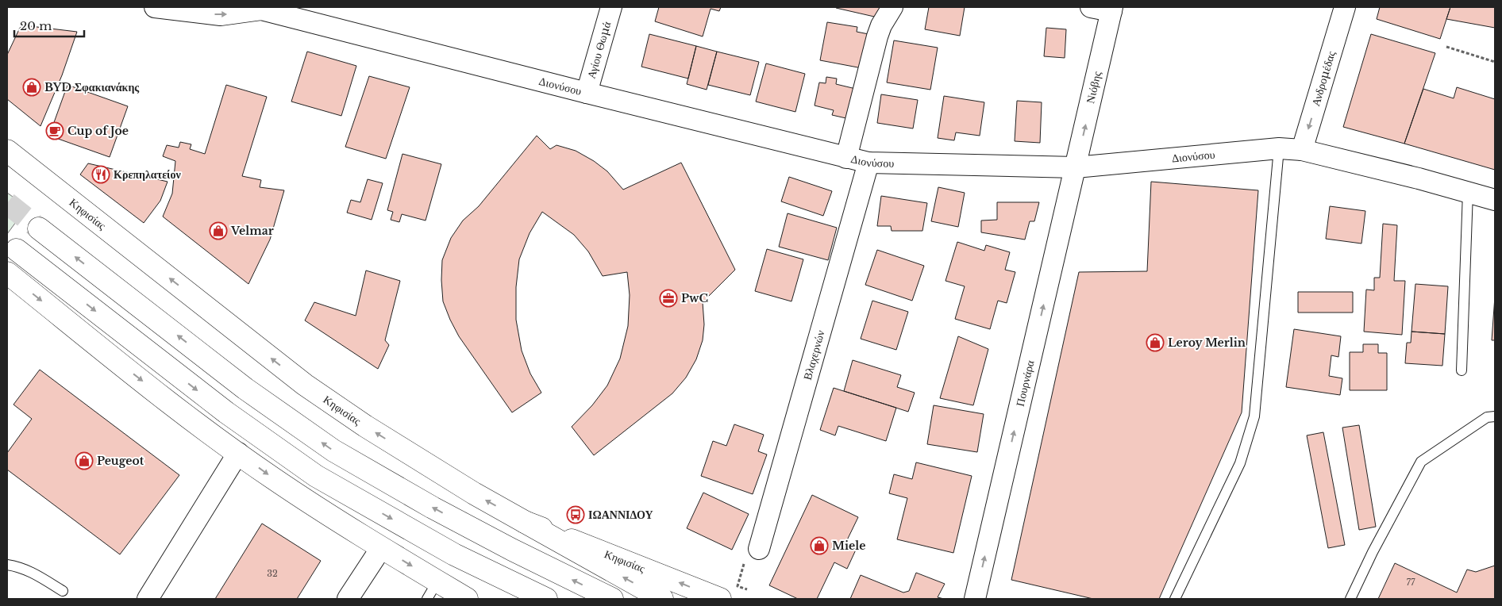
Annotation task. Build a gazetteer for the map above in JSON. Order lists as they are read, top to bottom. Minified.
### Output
{"streets":{"main road":["Κηφισίας"],"street":["Αγίου Θωμά","Ανδρομέδας","Διονύσου","Νιόβης","Βλαχερνών","Πουρνάρα"]},"crossings":[["Αγίου Θωμά","Διονύσου"],["Ανδρομέδας","Διονύσου"],["Διονύσου","Νιόβης"],["Διονύσου","Βλαχερνών"],["Διονύσου","Πουρνάρα"],["Νιόβης","Πουρνάρα"]],"one_way":["Ανδρομέδας","Νιόβης","Πουρνάρα"],"places":{"shop":["BYD Σφακιανάκης","Velmar","Leroy Merlin","Peugeot","Miele"],"cafe":["Cup of Joe"],"restaurant":["Κρεπηλατείον"],"office":["PwC"],"bus stop":["ΙΩΑΝΝΙΔΟΥ"]},"house_numbers":["32","77"],"scale_bar":"20 m"}
